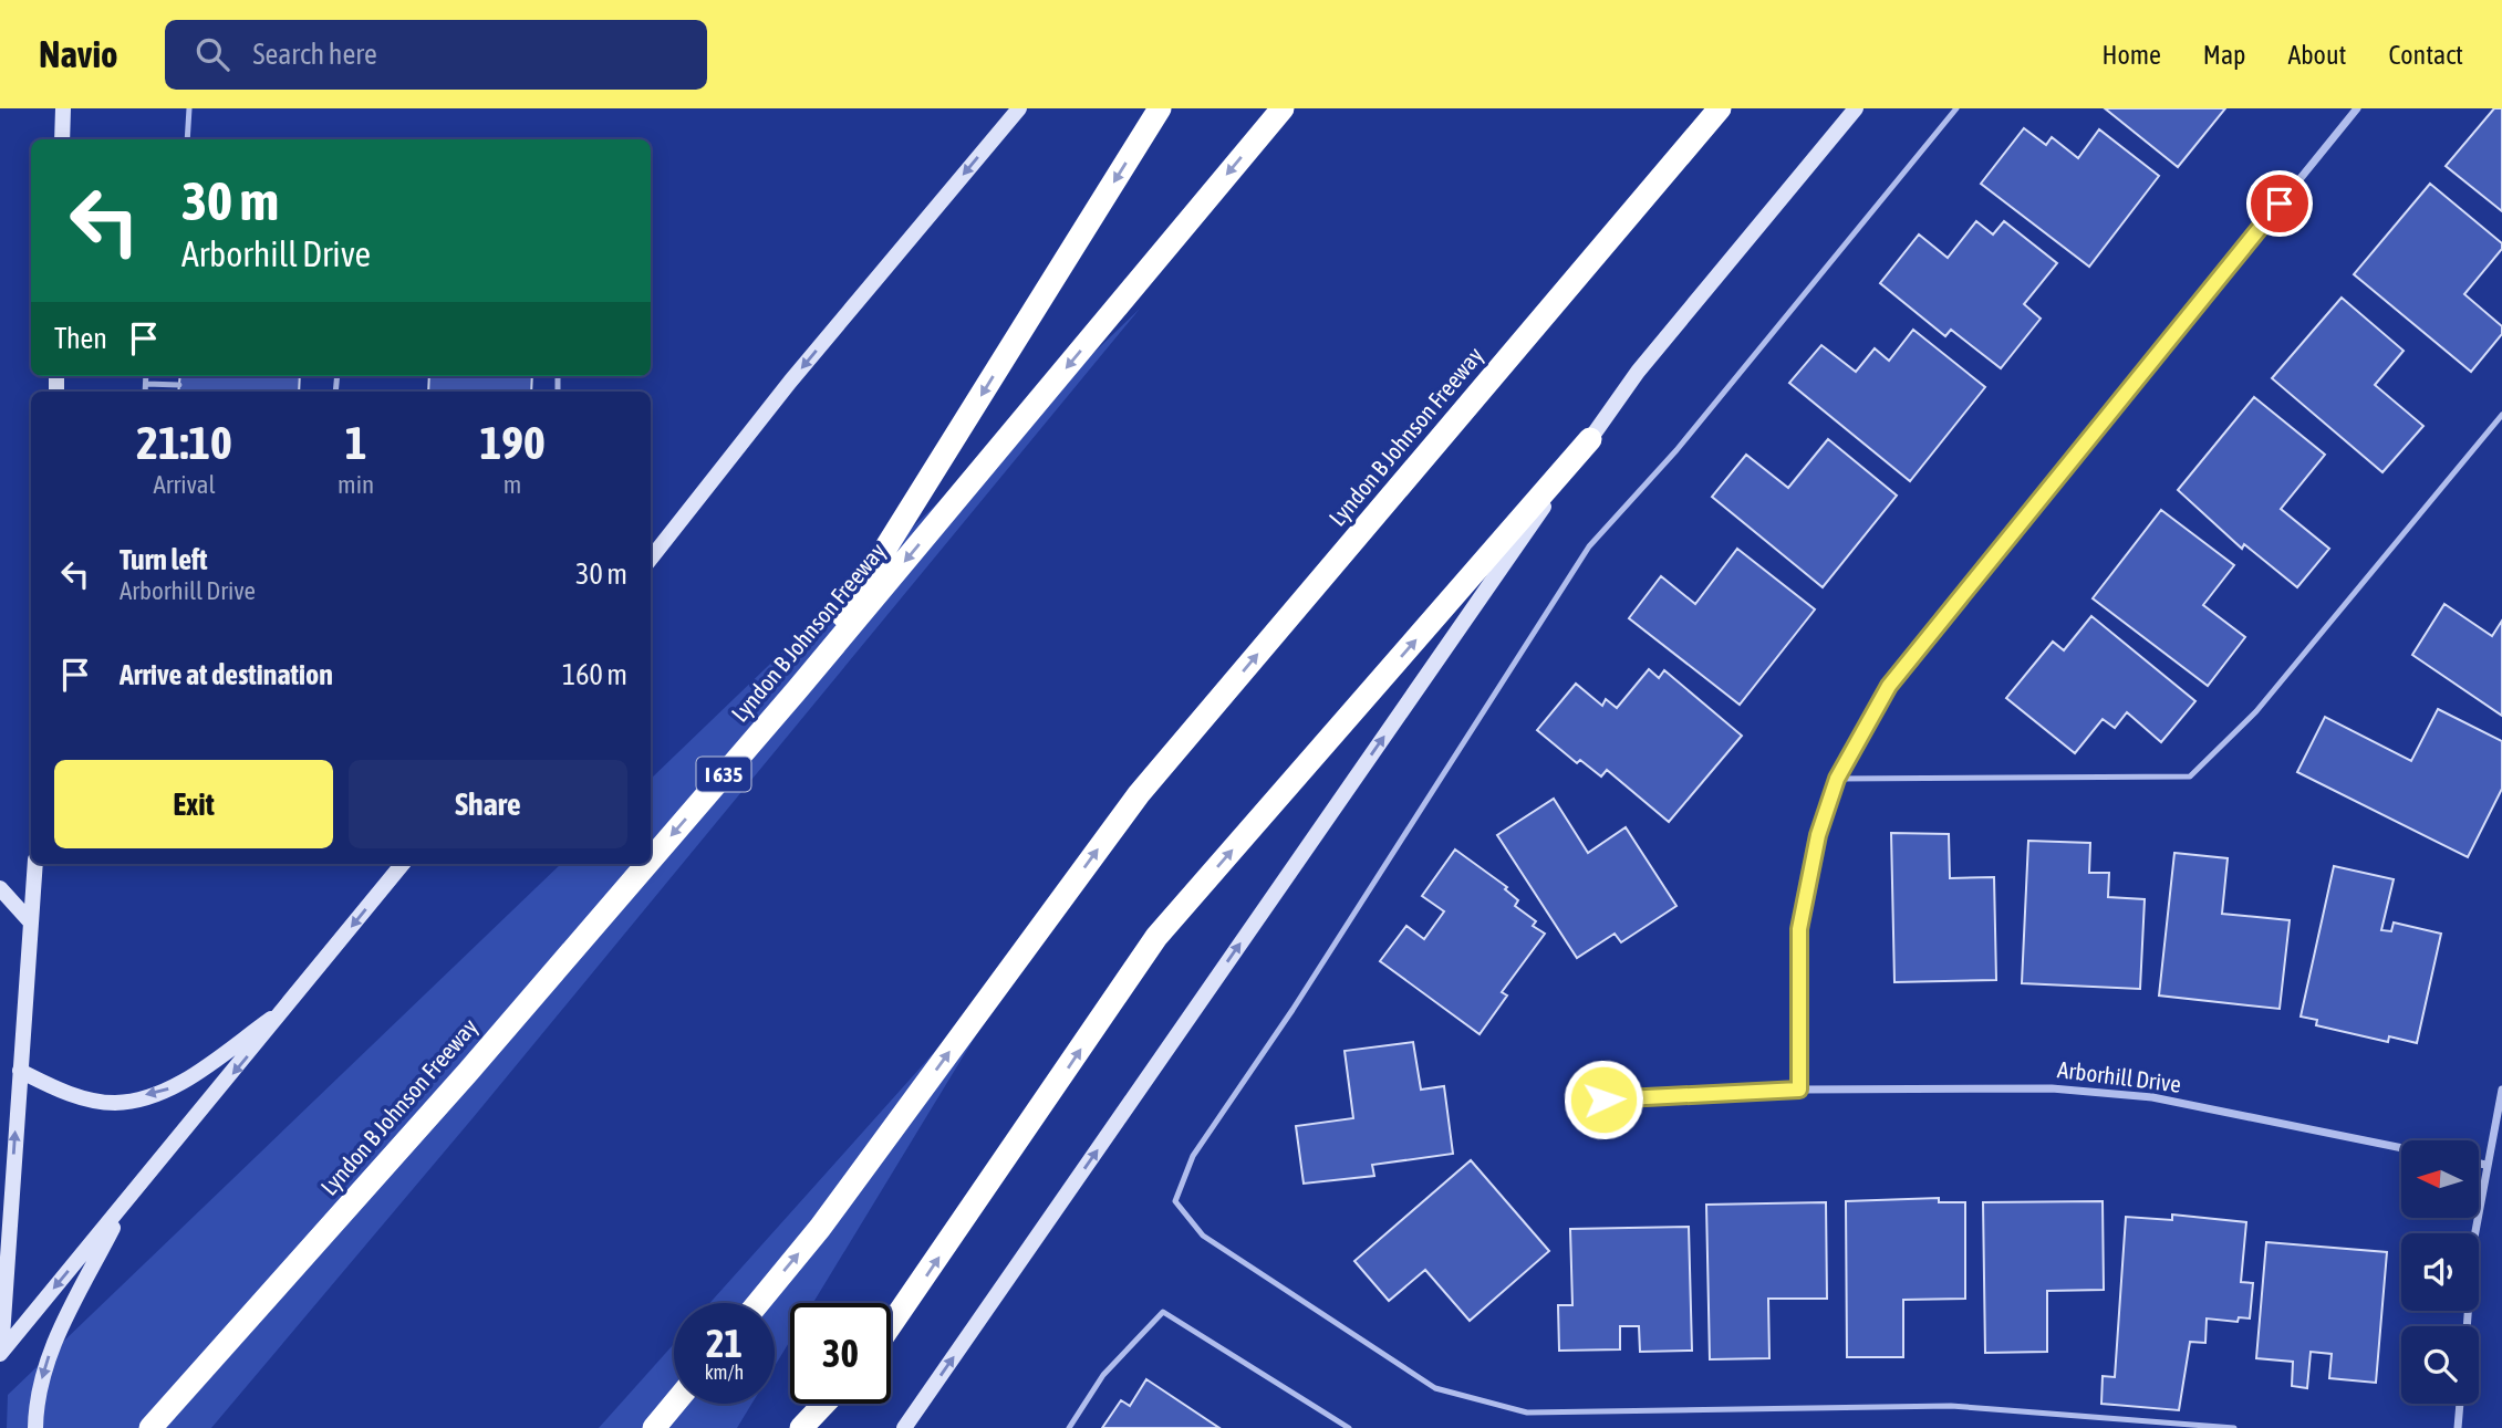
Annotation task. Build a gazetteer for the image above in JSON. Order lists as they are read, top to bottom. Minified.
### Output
{"streets":{"highway":["Lyndon B Johnson Freeway","I 635"],"street":["Arborhill Drive"]},"north":"left","page":{"header":"Navio","search":"Search here","nav":["Home","Map","About","Contact"],"turn":["30 m","Arborhill Drive"],"then":"Then","eta":["21:10","Arrival","1","min","190","m"],"list":[{"name":"Turn left","note":"Arborhill Drive","value":"30 m"},{"name":"Arrive at destination","value":"160 m"}],"buttons":["Exit","Share"],"speed":"21 km/h","limit":"30"}}
